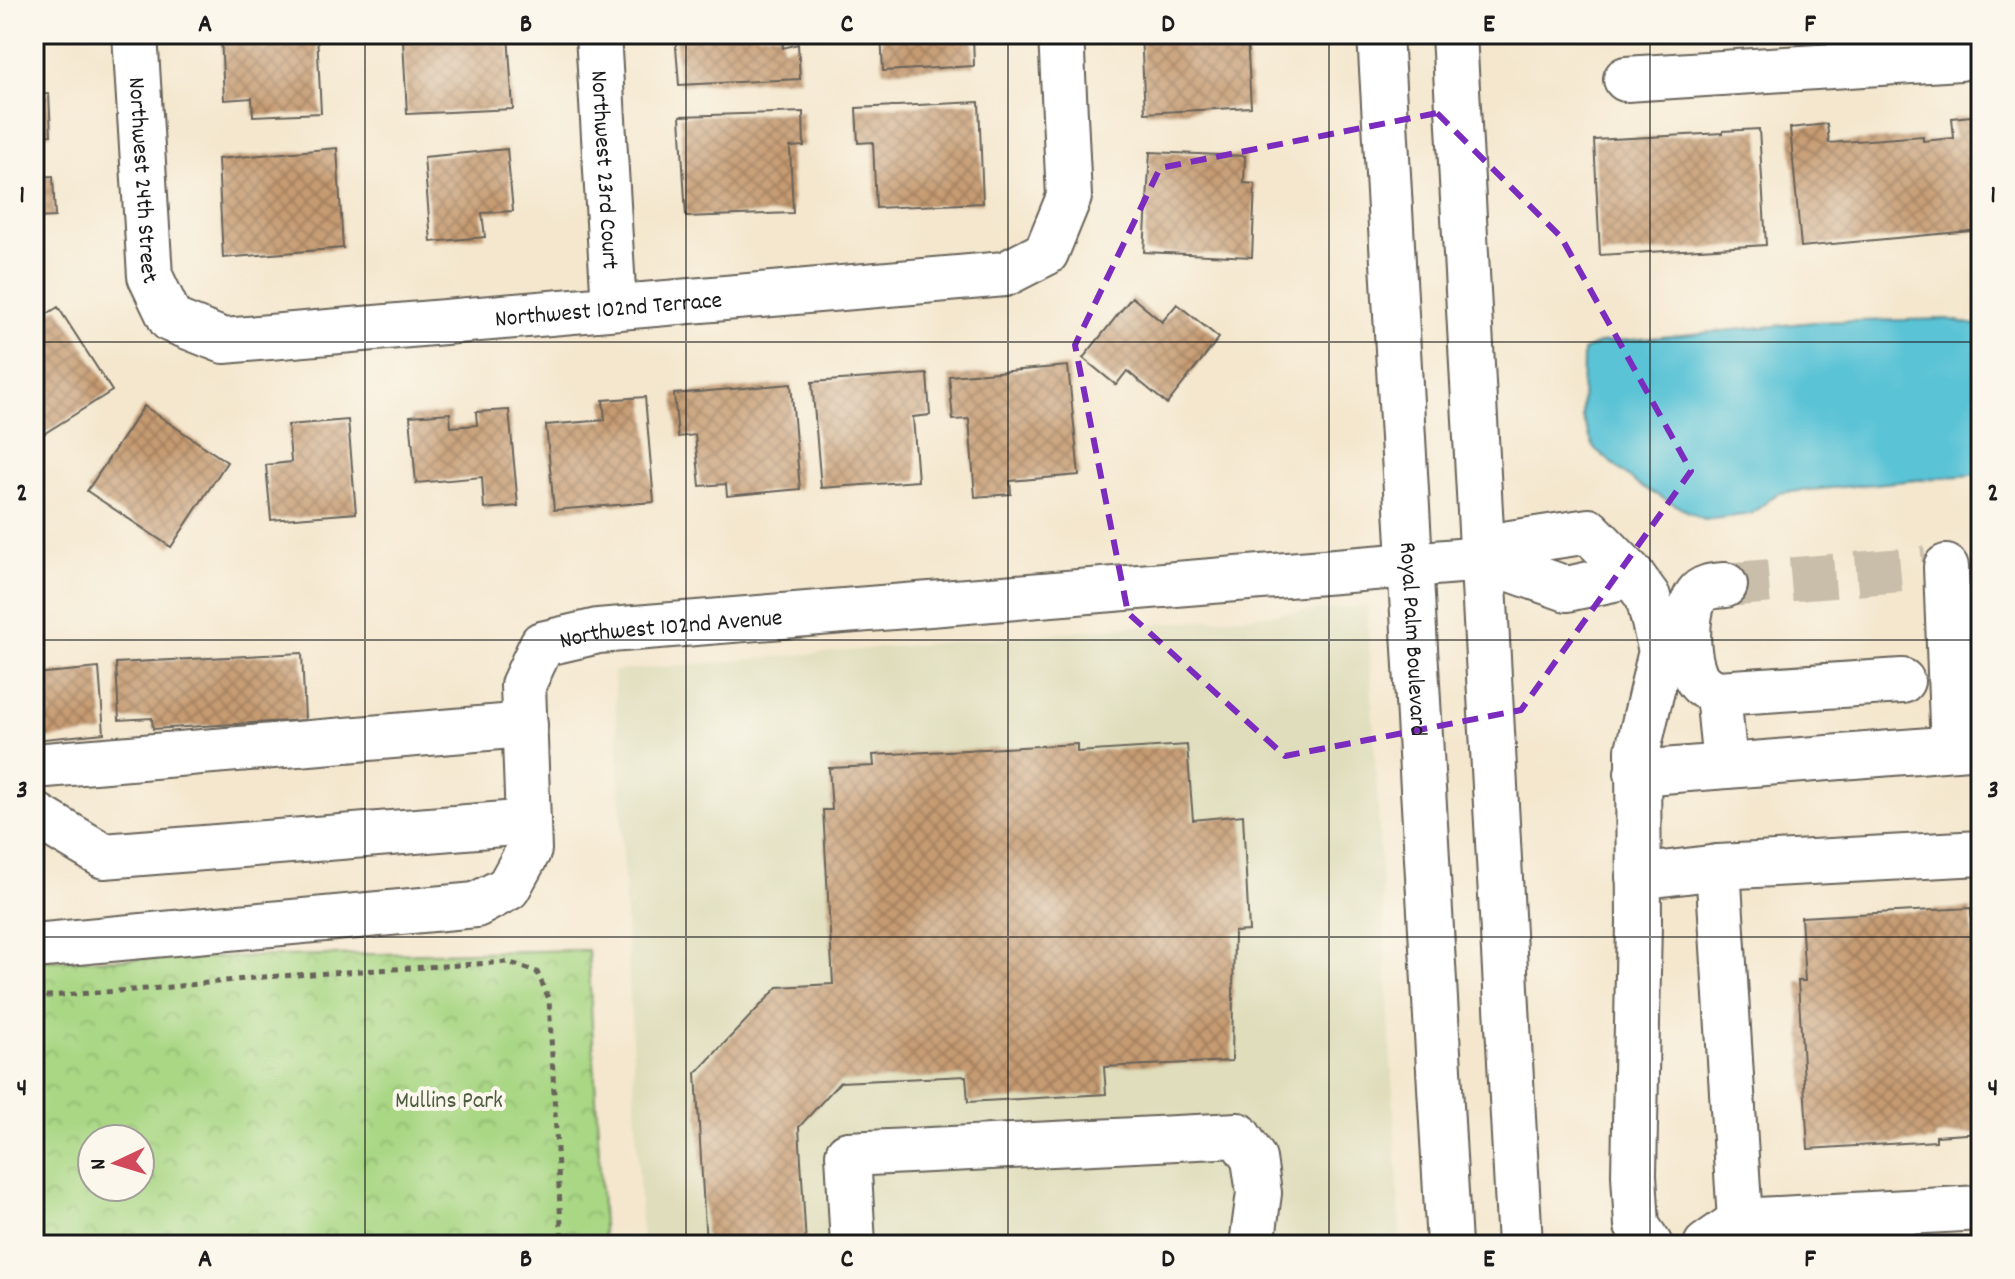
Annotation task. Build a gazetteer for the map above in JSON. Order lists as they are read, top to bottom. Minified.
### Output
{"streets":{"street":["Northwest 23rd Court","Northwest 24th Street","Northwest 102nd Terrace","Northwest 102nd Avenue","Royal Palm Boulevard"]},"crossings":[["Northwest 23rd Court","Northwest 102nd Terrace"],["Northwest 24th Street","Northwest 102nd Terrace"],["Northwest 102nd Avenue","Royal Palm Boulevard"]],"parks":["Mullins Park"],"north":"left","grid":{"columns":["A","B","C","D","E","F"],"rows":["1","2","3","4"]}}
